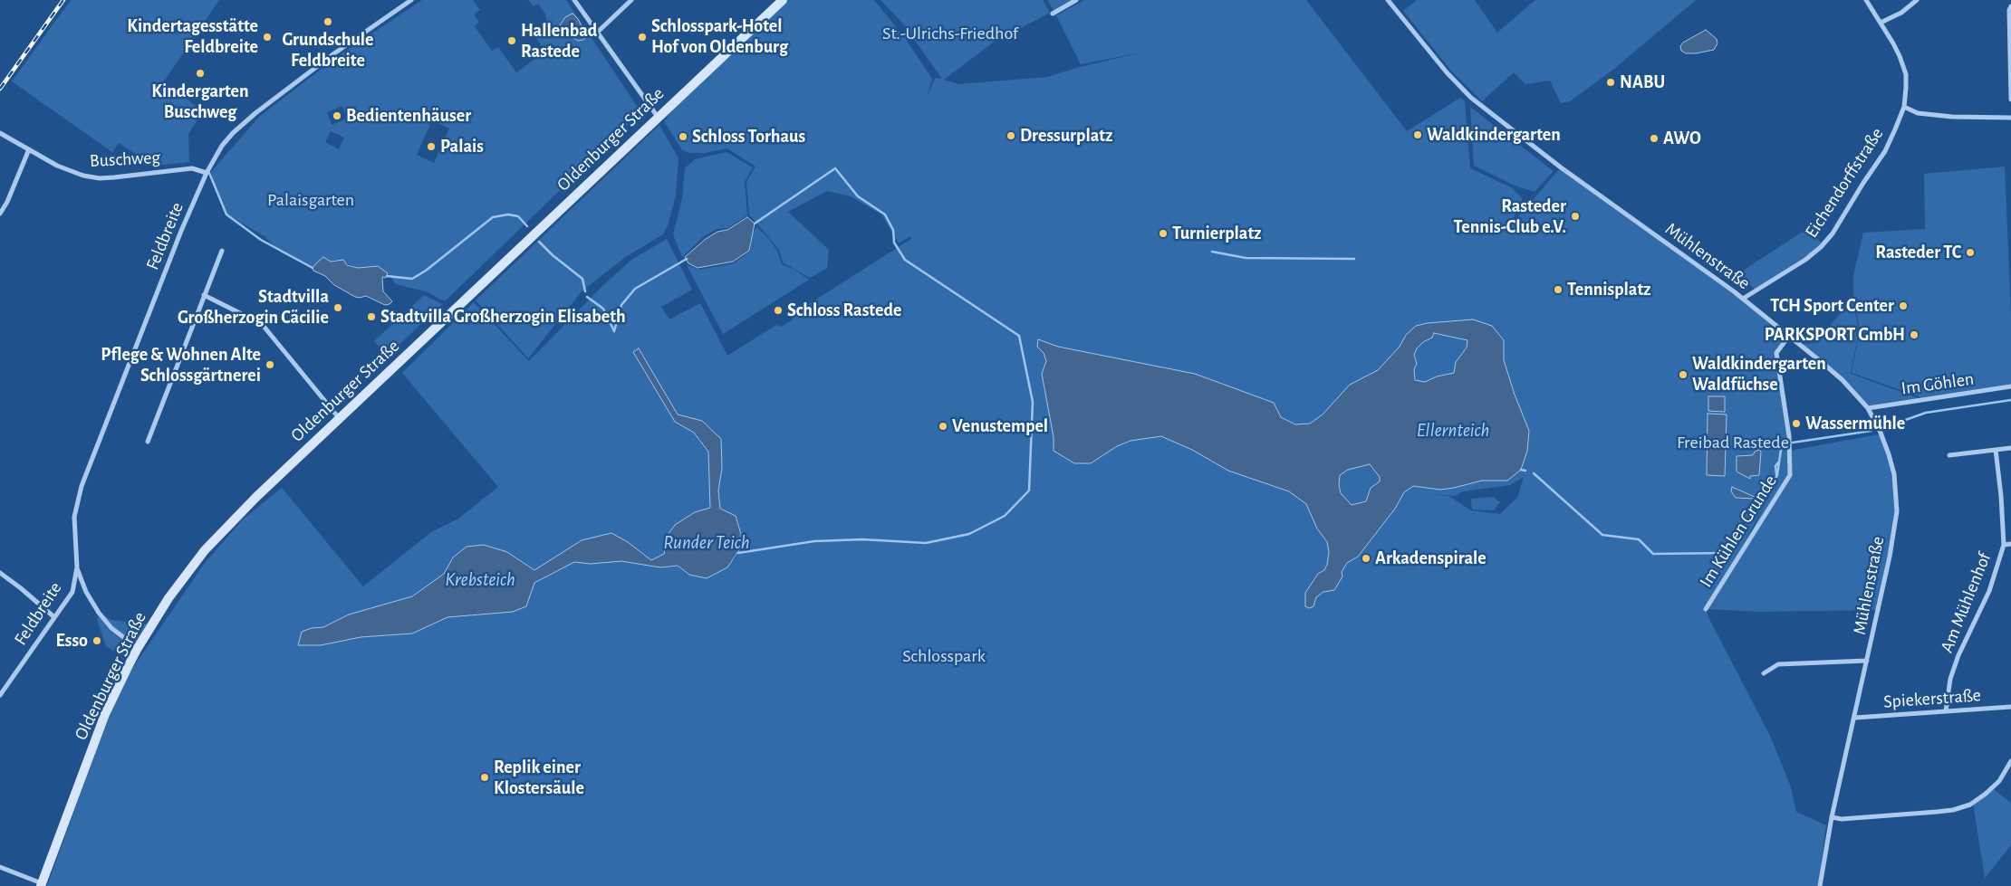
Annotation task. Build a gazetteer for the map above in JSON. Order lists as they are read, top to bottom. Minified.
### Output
{"streets":{"street":["Oldenburger Straße","Buschweg","Eichendorffstraße","Feldbreite","Mühlenstraße","Im Göhlen","Im Kühlen Grunde","Am Mühlenhof","Spiekerstraße"]},"crossings":[["Oldenburger Straße","Feldbreite"],["Buschweg","Feldbreite"],["Eichendorffstraße","Mühlenstraße"],["Mühlenstraße","Im Göhlen"],["Mühlenstraße","Im Kühlen Grunde"],["Mühlenstraße","Spiekerstraße"],["Am Mühlenhof","Spiekerstraße"]],"water":["Ellernteich","Runder Teich","Krebsteich"],"parks":["St.-Ulrichs-Friedhof","Palaisgarten","Freibad Rastede","Schlosspark"],"places":["Grundschule Feldbreite","Kindertagesstätte Feldbreite","Schlosspark-Hotel Hof von Oldenburg","Hallenbad Rastede","Kindergarten Buschweg","NABU","Bedientenhäuser","Waldkindergarten","Dressurplatz","Schloss Torhaus","AWO","Palais","Rasteder Tennis-Club e.V.","Turnierplatz","Rasteder TC","Tennisplatz","TCH Sport Center","Stadtvilla Großherzogin Cäcilie","Schloss Rastede","Stadtvilla Großherzogin Elisabeth","PARKSPORT GmbH","Pflege & Wohnen Alte Schlossgärtnerei","Waldkindergarten Waldfüchse","Wassermühle","Venustempel","Arkadenspirale","Esso","Replik einer Klostersäule"]}
